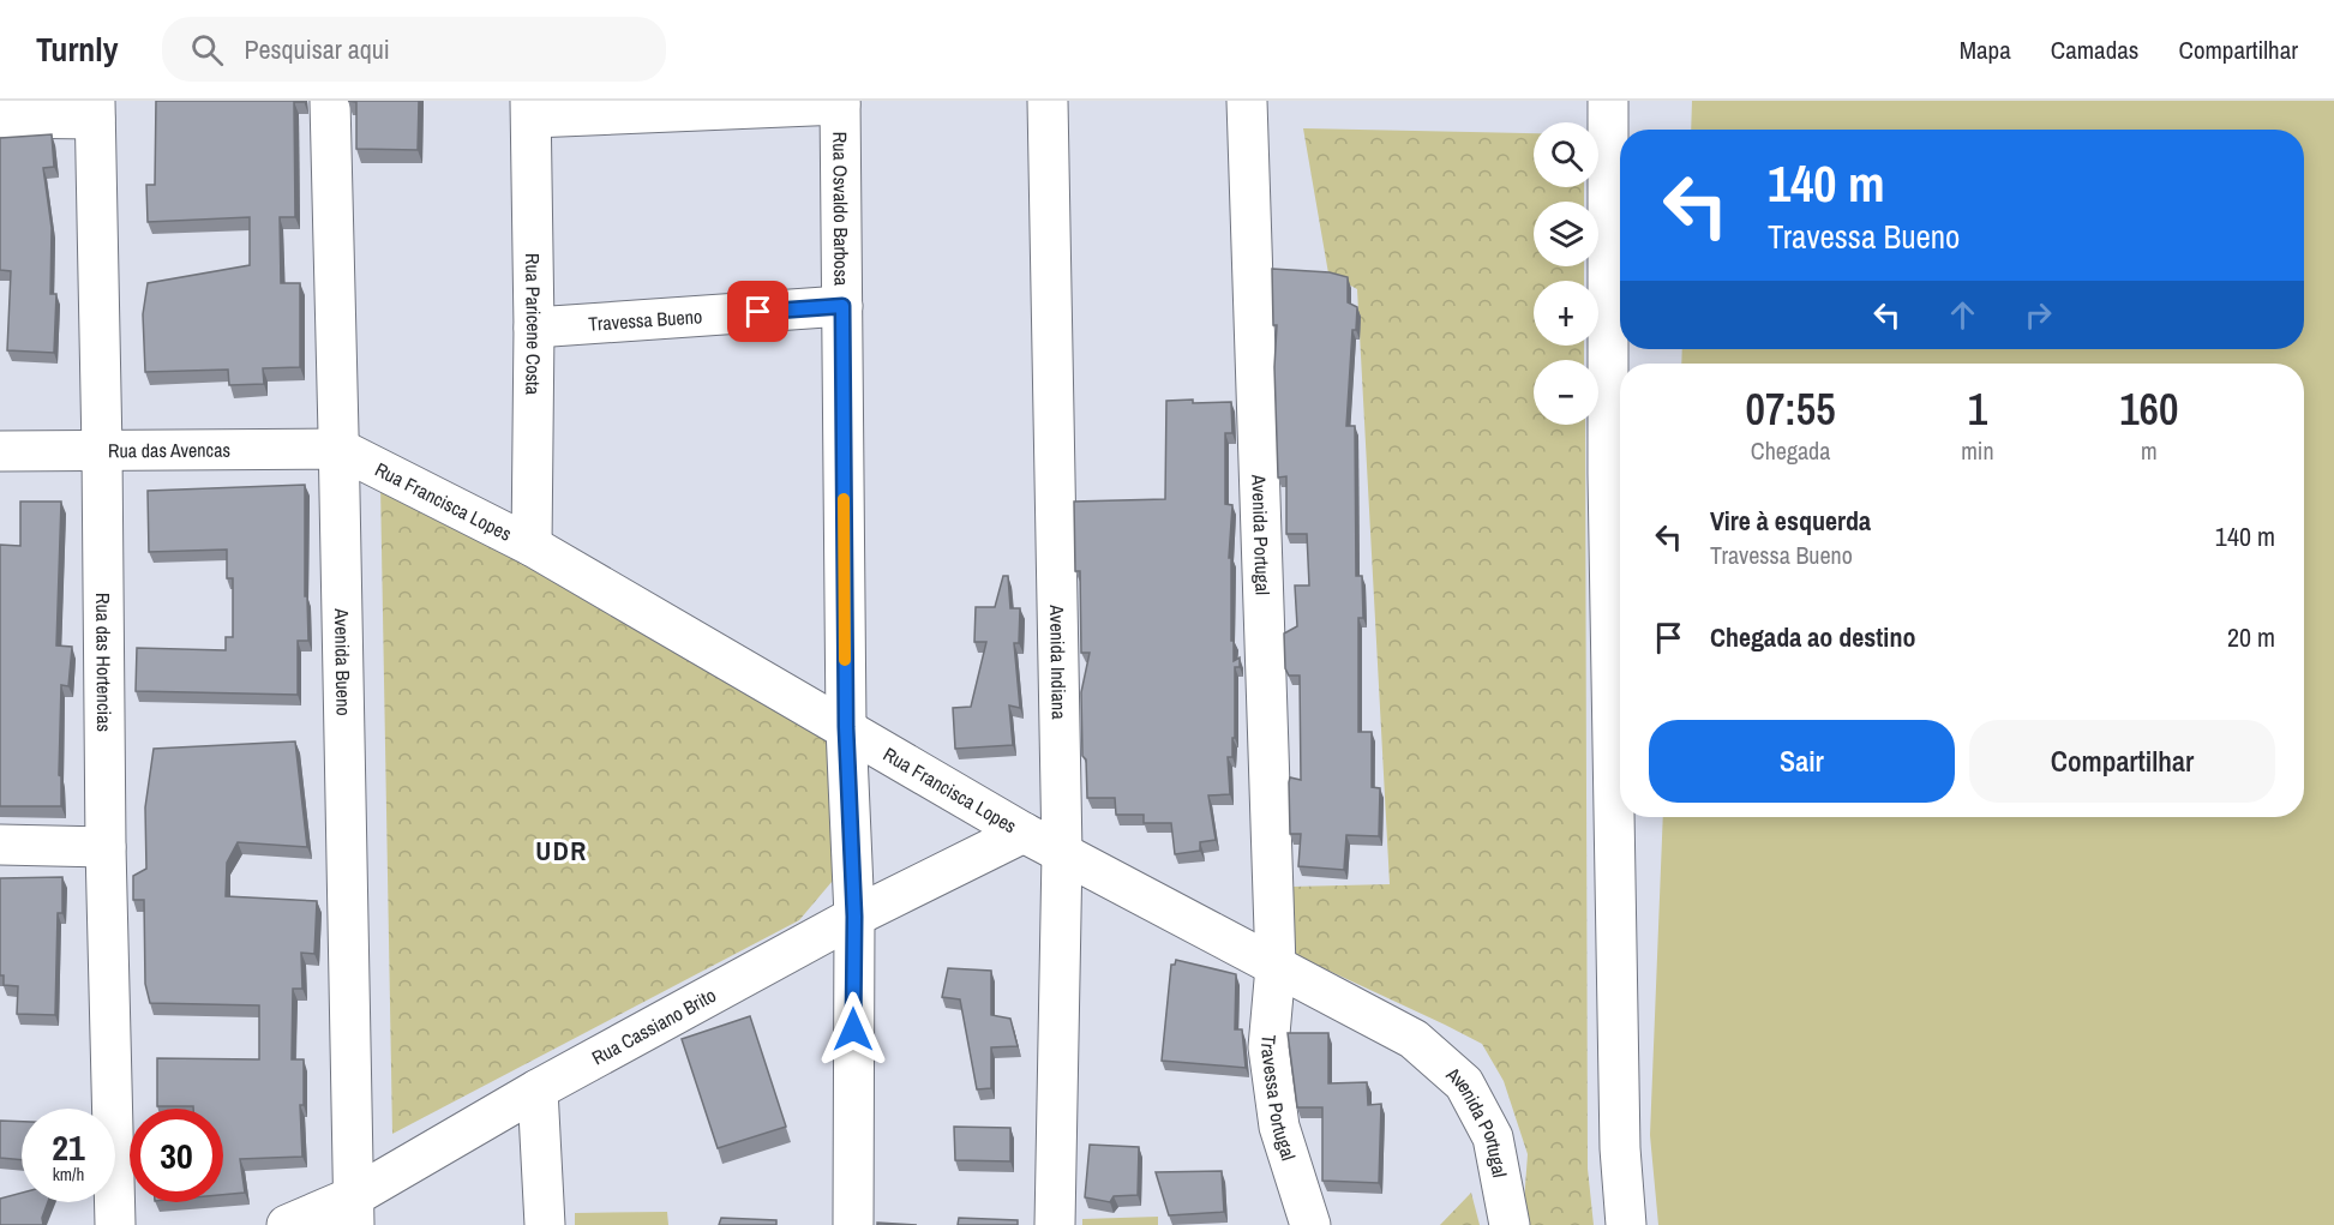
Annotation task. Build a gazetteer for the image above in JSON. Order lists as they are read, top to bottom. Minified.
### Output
{"streets":{"street":["Rua Osvaldo Barbosa","Travessa Bueno","Rua Paricene Costa","Rua das Avencas","Rua Francisca Lopes","Avenida Portugal","Avenida Bueno","Rua das Hortencias","Avenida Indiana","Rua Cassiano Brito","Travessa Portugal"]},"crossings":[["Rua Osvaldo Barbosa","Travessa Bueno"],["Rua Osvaldo Barbosa","Rua Francisca Lopes"],["Rua Osvaldo Barbosa","Rua Cassiano Brito"],["Travessa Bueno","Rua Paricene Costa"],["Rua Paricene Costa","Rua Francisca Lopes"],["Rua das Avencas","Rua Francisca Lopes"],["Rua das Avencas","Avenida Bueno"],["Rua das Avencas","Rua das Hortencias"],["Rua Francisca Lopes","Avenida Portugal"],["Rua Francisca Lopes","Avenida Bueno"],["Rua Francisca Lopes","Avenida Indiana"],["Rua Francisca Lopes","Rua Cassiano Brito"],["Rua Francisca Lopes","Travessa Portugal"],["Avenida Portugal","Travessa Portugal"],["Avenida Bueno","Rua Cassiano Brito"]],"districts":["UDR"],"page":{"header":"Turnly","search":"Pesquisar aqui","nav":["Mapa","Camadas","Compartilhar"],"map_buttons":["+","−"],"turn":["140 m","Travessa Bueno"],"eta":["07:55","Chegada","1","min","160","m"],"list":[{"name":"Vire à esquerda","note":"Travessa Bueno","value":"140 m"},{"name":"Chegada ao destino","value":"20 m"}],"buttons":["Sair","Compartilhar"],"speed":"21 km/h","limit":"30"}}
